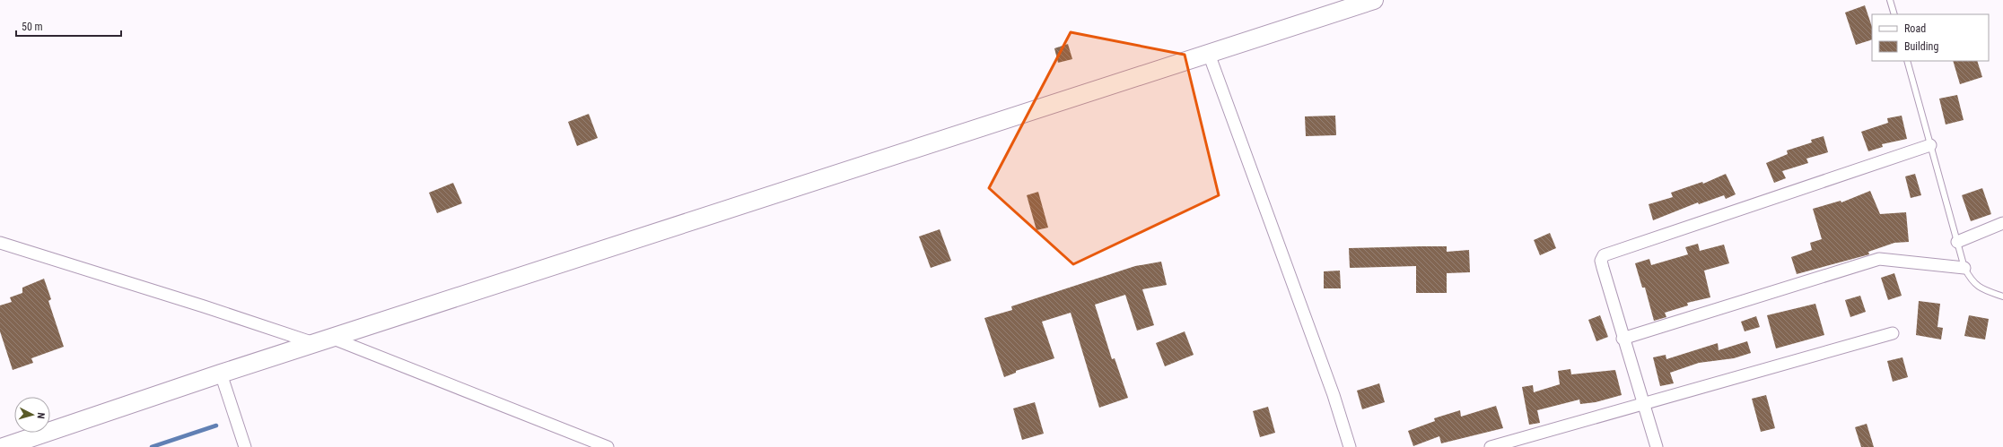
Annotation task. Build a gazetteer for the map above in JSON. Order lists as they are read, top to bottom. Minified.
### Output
{"legend":["Road","Building"],"scale_bar":"50 m","north":"right"}
